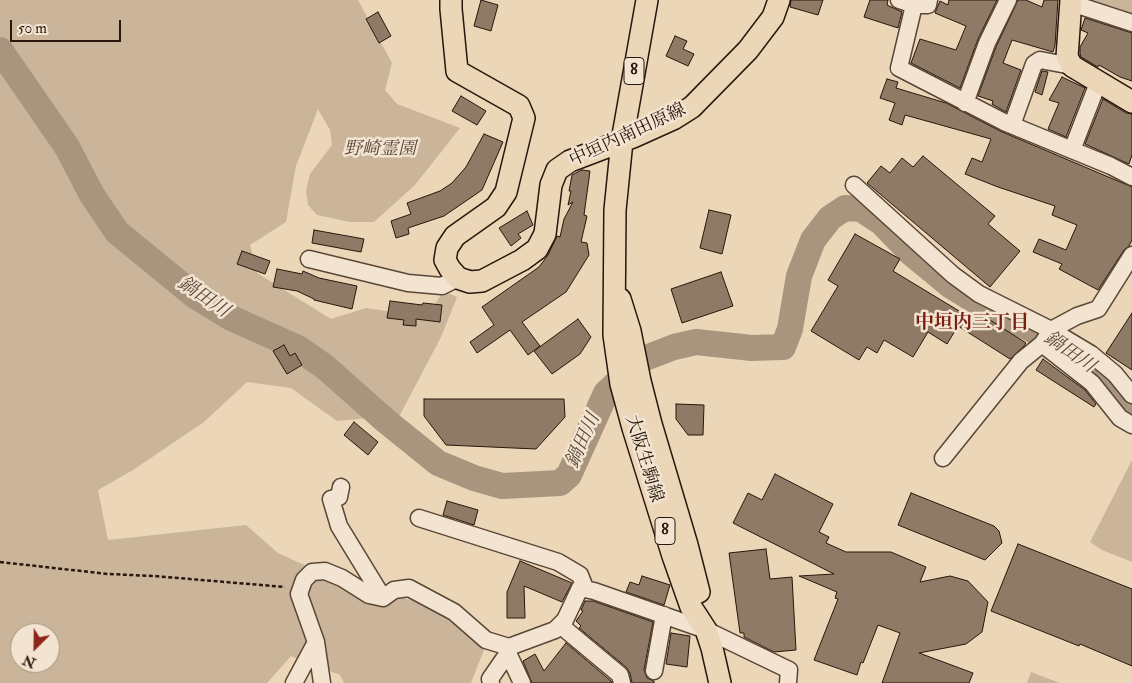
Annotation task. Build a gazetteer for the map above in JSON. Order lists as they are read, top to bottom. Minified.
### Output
{"streets":{"main road":["8","中垣内南田原線","大阪生駒線"]},"crossings":[["中垣内南田原線","大阪生駒線"]],"districts":["中垣内三丁目"],"water":["鍋田川"],"parks":["野崎霊園"],"scale_bar":"50 m","north":"bottom left"}
